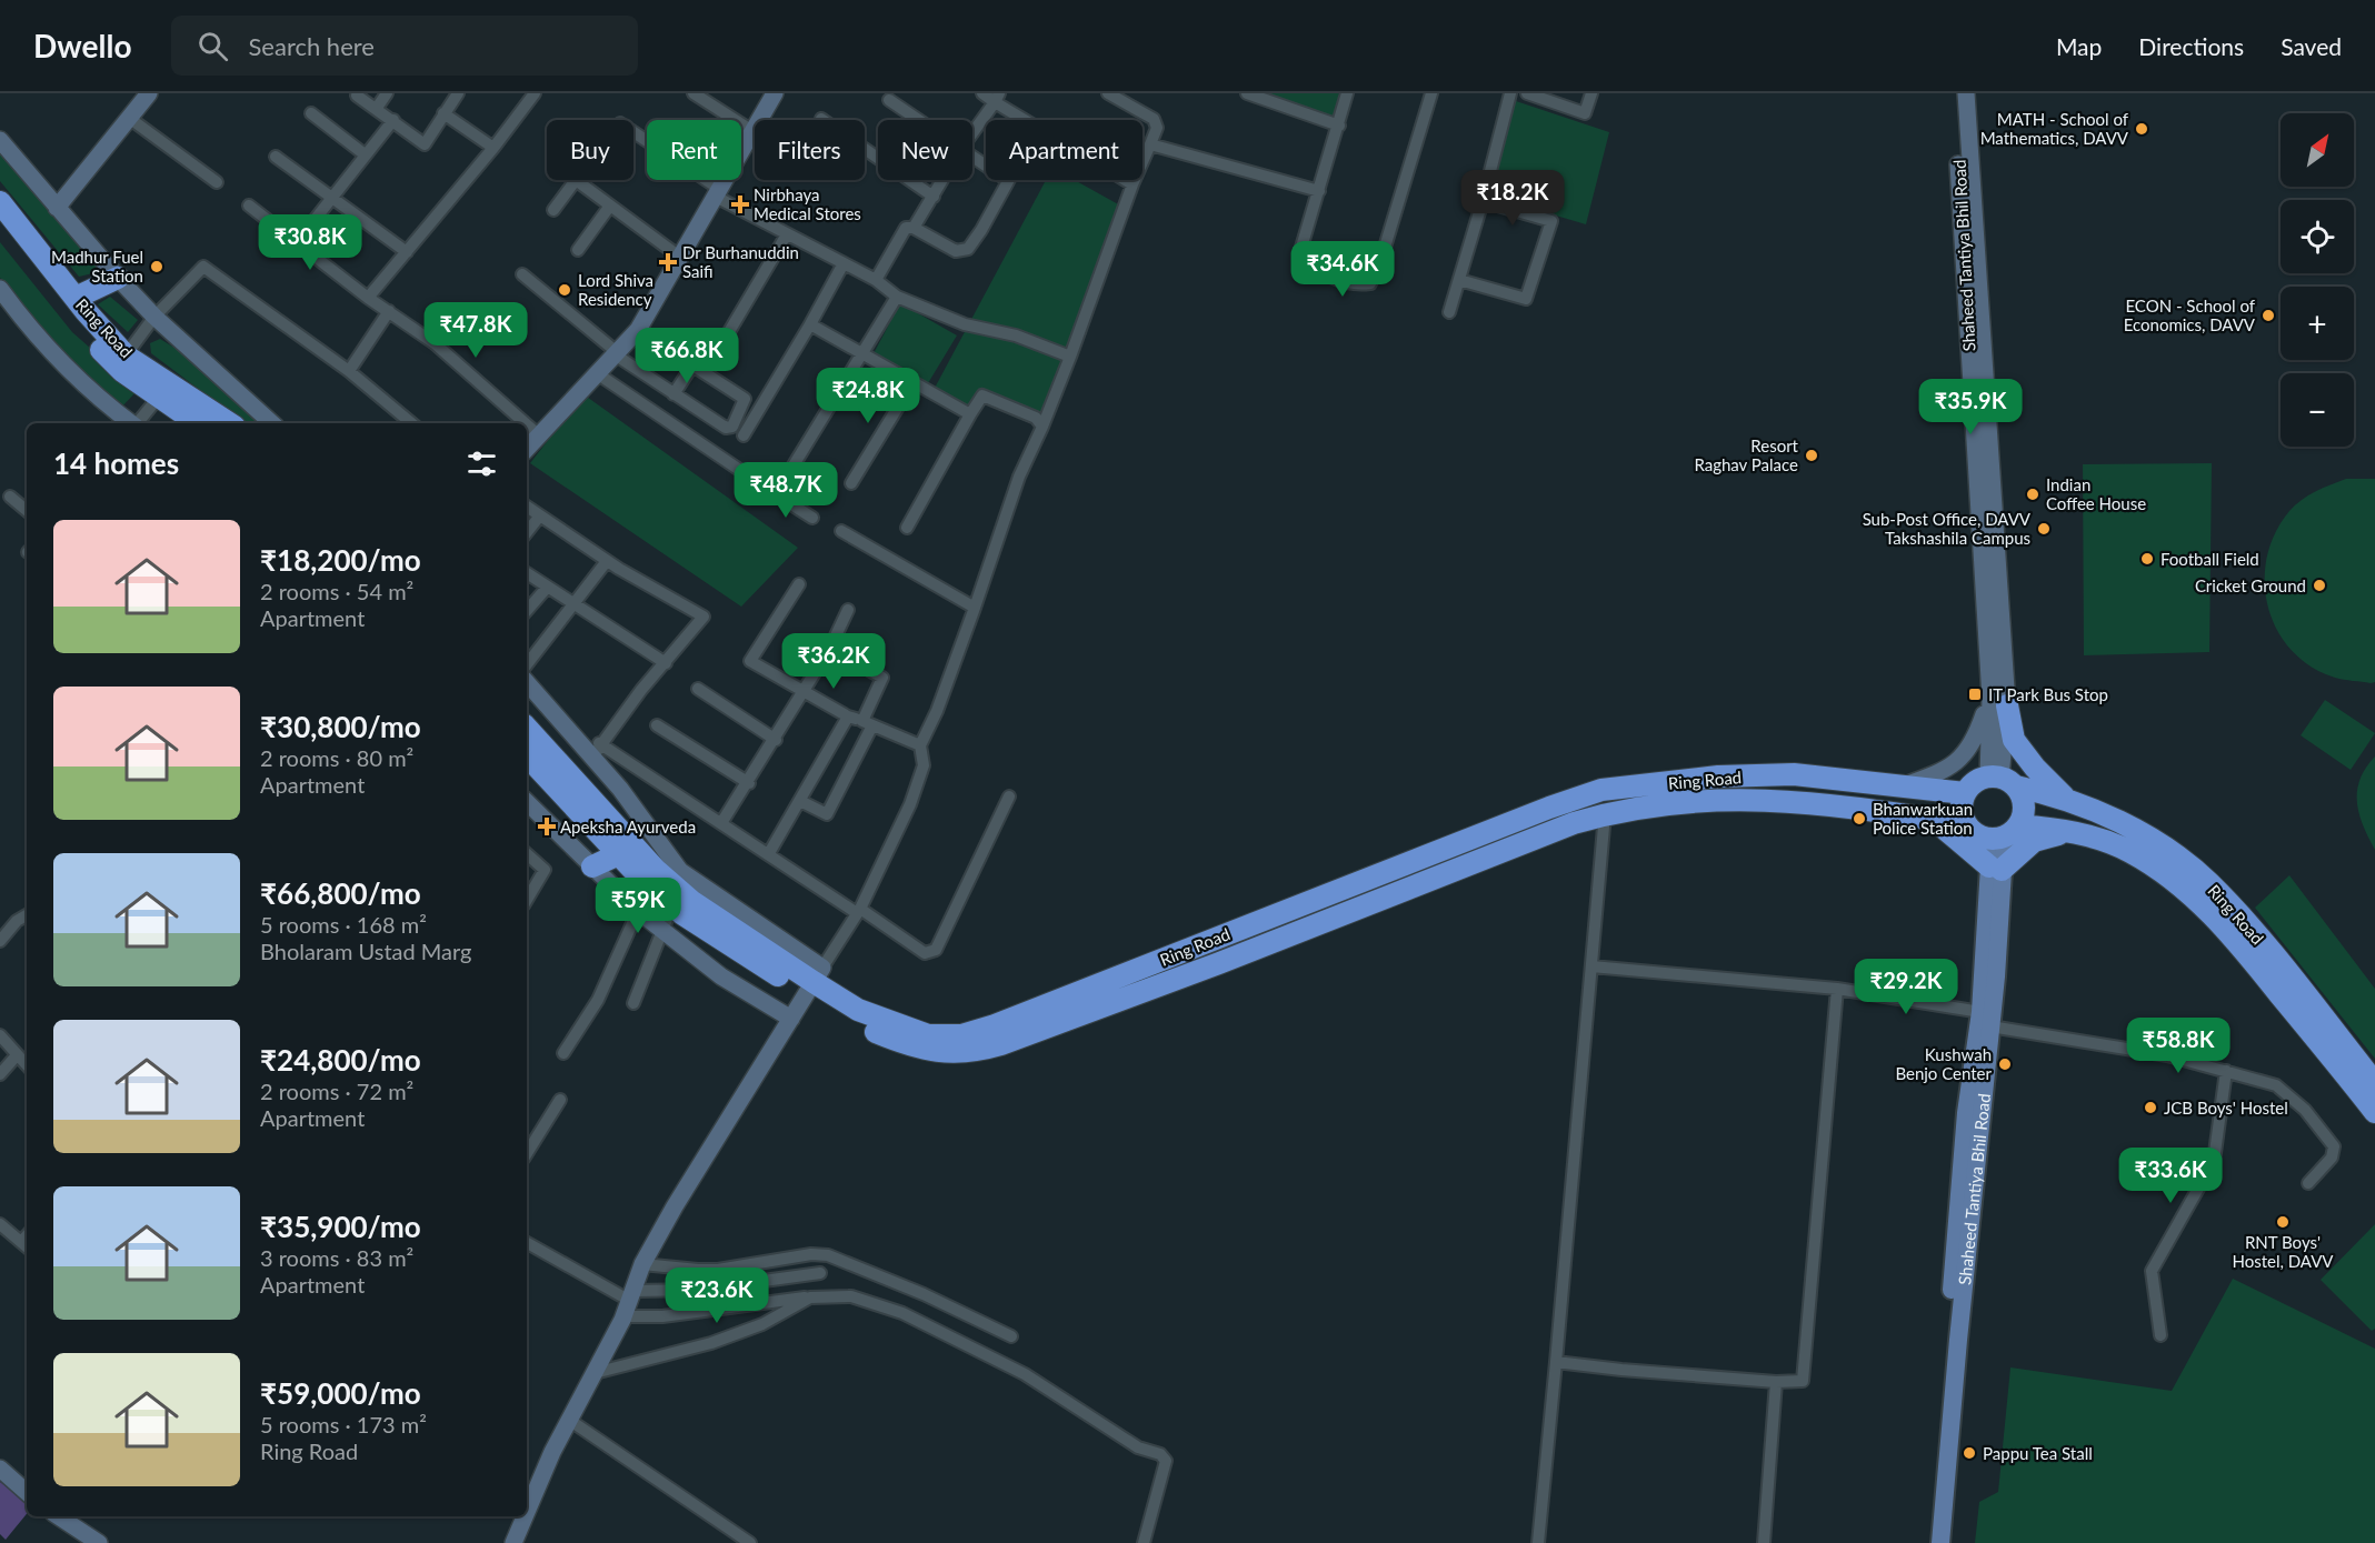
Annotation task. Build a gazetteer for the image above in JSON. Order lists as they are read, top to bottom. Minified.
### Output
{"streets":{"highway":["Ring Road"],"main road":["Shaheed Tantiya Bhil Road"]},"crossings":[["Shaheed Tantiya Bhil Road","Ring Road"]],"places":{"other":["MATH - School of Mathematics, DAVV","Madhur Fuel Station","Lord Shiva Residency","ECON - School of Economics, DAVV","Resort Raghav Palace","Indian Coffee House","Sub-Post Office, DAVV Takshashila Campus","Football Field","Cricket Ground","Bhanwarkuan Police Station","Kushwah Benjo Center","JCB Boys' Hostel","RNT Boys' Hostel, DAVV","Pappu Tea Stall"],"health":["Nirbhaya Medical Stores","Dr Burhanuddin Saifi","Apeksha Ayurveda"],"transit":["IT Park Bus Stop"]},"north":"top right","page":{"header":"Dwello","search":"Search here","nav":["Map","Directions","Saved"],"map_buttons":["+","−"],"chip":["Buy","Rent","Filters","New","Apartment"],"price":["₹18.2K","₹30.8K","₹34.6K","₹47.8K","₹66.8K","₹24.8K","₹35.9K","₹48.7K","₹36.2K","₹59K","₹29.2K","₹58.8K","₹33.6K","₹23.6K"],"heading":"14 homes","list":[{"name":"₹18,200/mo","note":"2 rooms · 54 m² · Apartment"},{"name":"₹30,800/mo","note":"2 rooms · 80 m² · Apartment"},{"name":"₹66,800/mo","note":"5 rooms · 168 m² · Bholaram Ustad Marg"},{"name":"₹24,800/mo","note":"2 rooms · 72 m² · Apartment"},{"name":"₹35,900/mo","note":"3 rooms · 83 m² · Apartment"},{"name":"₹59,000/mo","note":"5 rooms · 173 m² · Ring Road"}]}}
